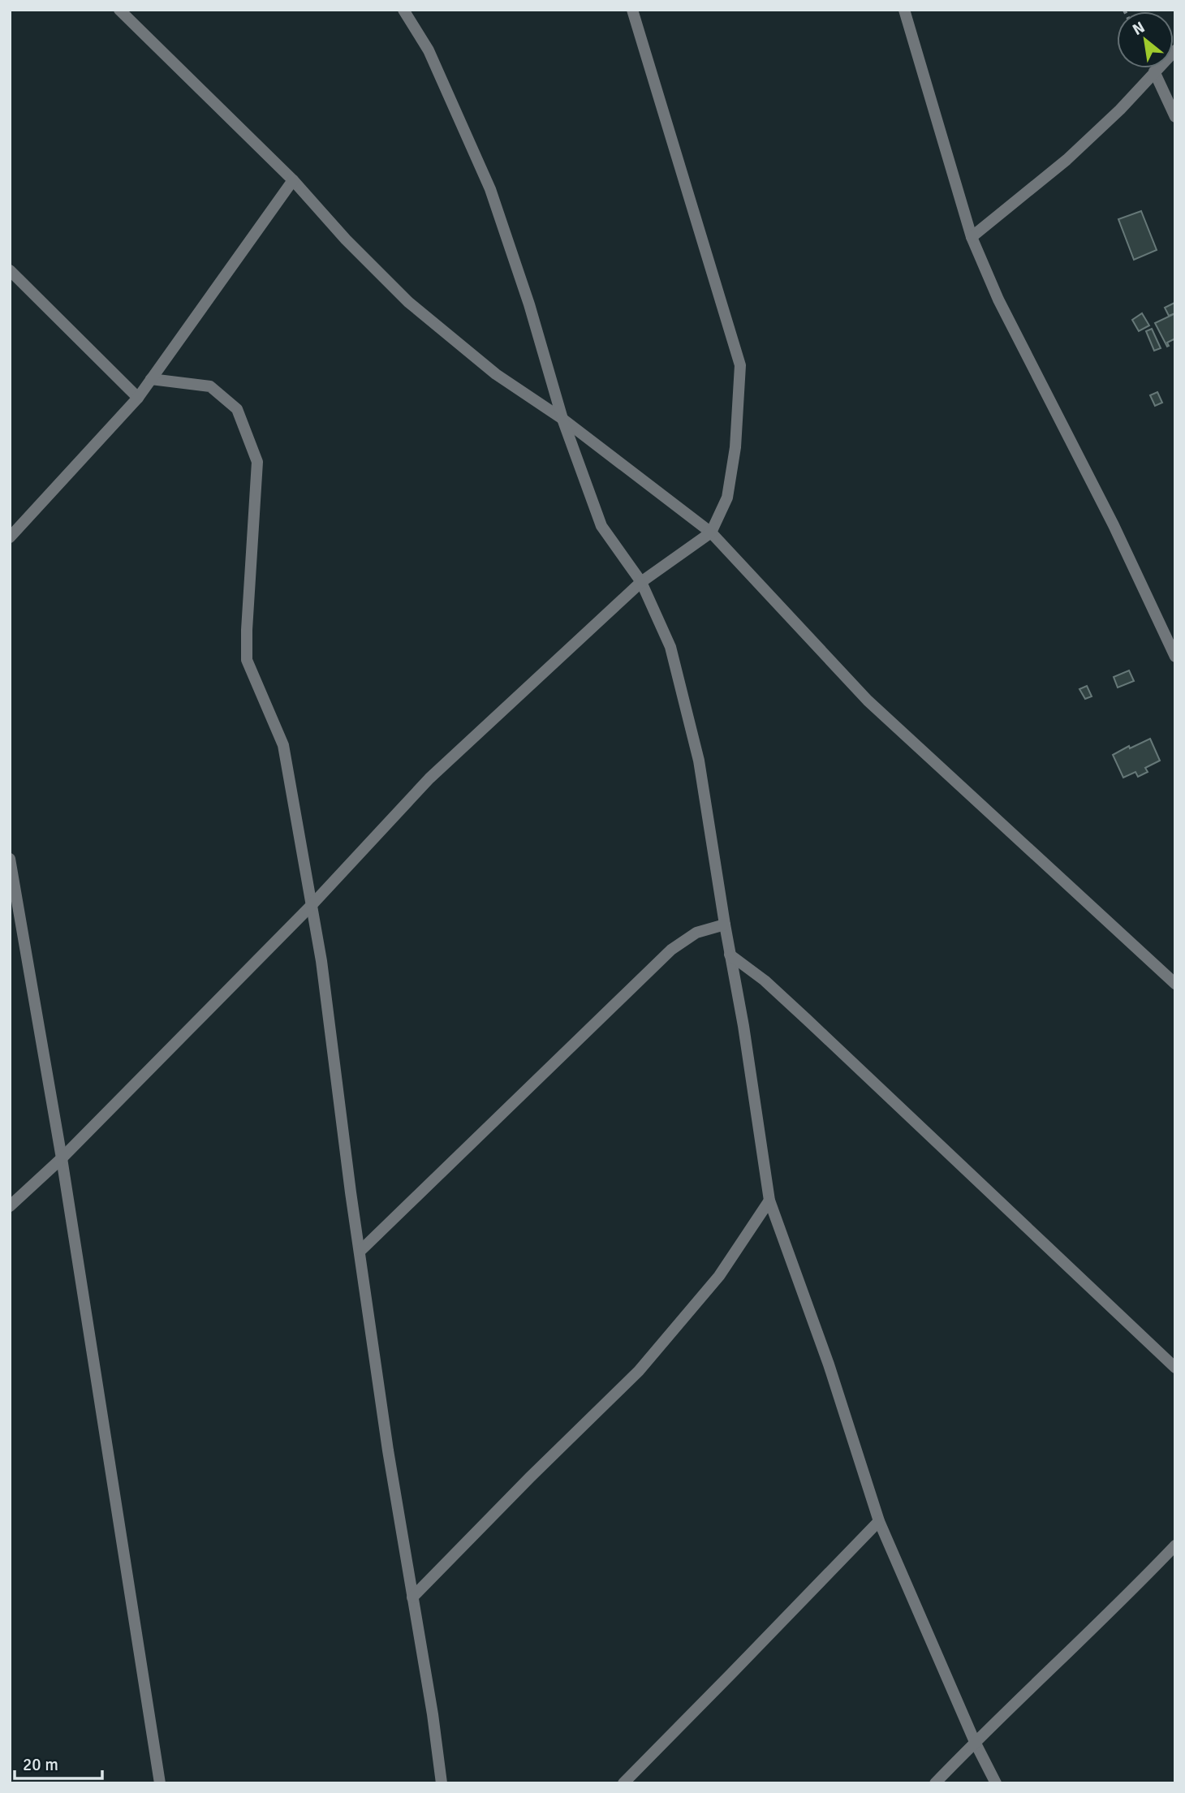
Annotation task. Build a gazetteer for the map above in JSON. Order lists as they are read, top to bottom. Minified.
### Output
{"scale_bar":"20 m","north":"top left"}
